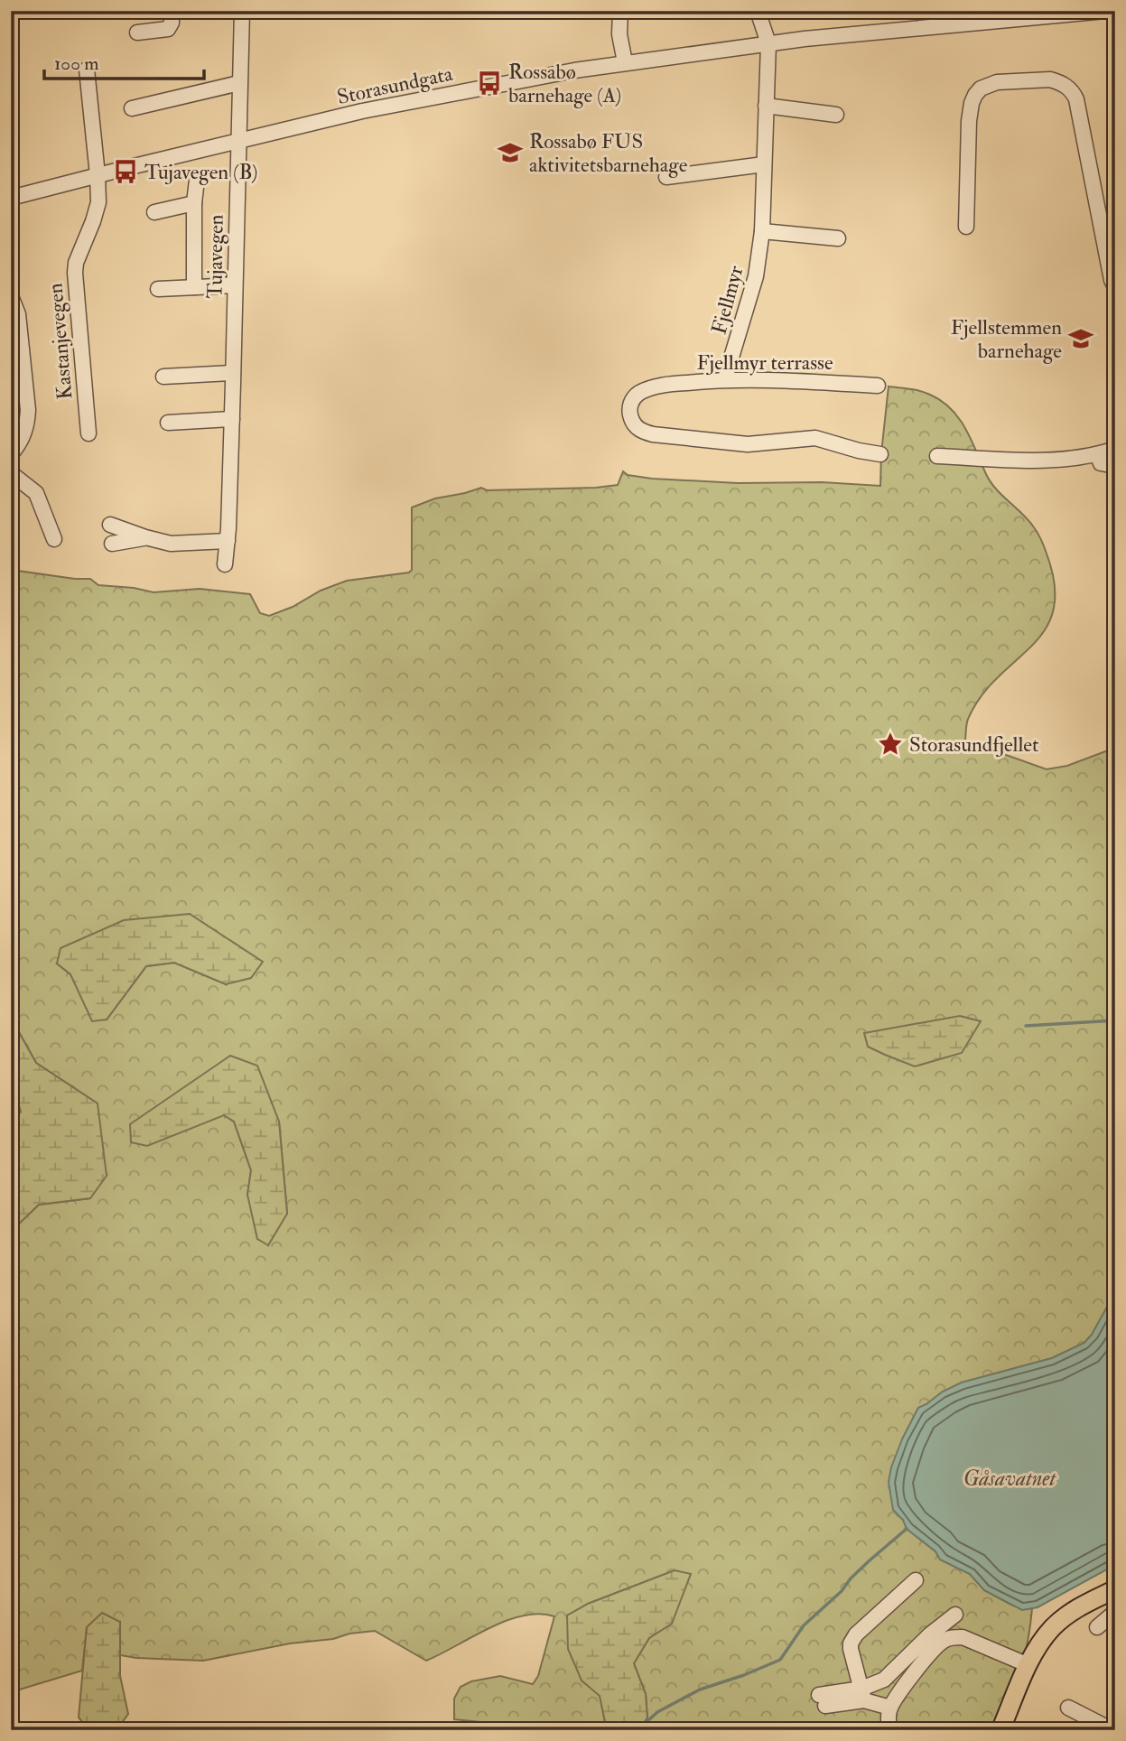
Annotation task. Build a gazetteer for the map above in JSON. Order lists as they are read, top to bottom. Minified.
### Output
{"streets":{"street":["Storasundgata","Tujavegen","Fjellmyr","Kastanjevegen","Fjellmyr terrasse"]},"crossings":[["Storasundgata","Tujavegen"],["Storasundgata","Fjellmyr"],["Storasundgata","Kastanjevegen"],["Fjellmyr","Fjellmyr terrasse"]],"water":["Gåsavatnet"],"places":{"bus stop":["Rossabø barnehage (A)","Tujavegen (B)"],"school or university":["Rossabø FUS aktivitetsbarnehage","Fjellstemmen barnehage"],"place":["Storasundfjellet"]},"scale_bar":"100 m"}
